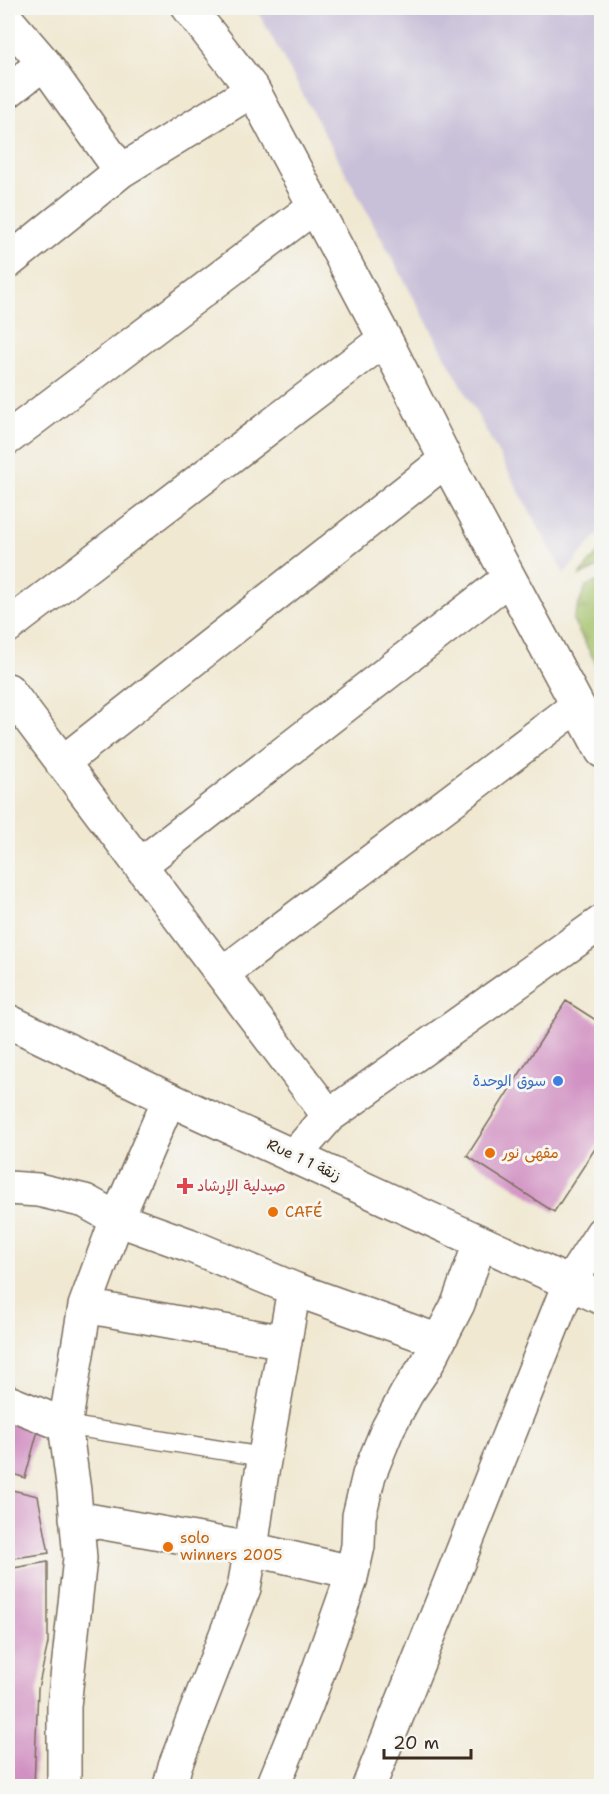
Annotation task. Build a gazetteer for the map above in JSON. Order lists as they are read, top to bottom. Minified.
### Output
{"streets":{"street":["Rue 1 زنقة 1"]},"places":{"other":["سوق الوحدة","مقهى نور","CAFÉ","solo winners 2005"],"health":["صيدلية الإرشاد"]},"scale_bar":"20 m"}
